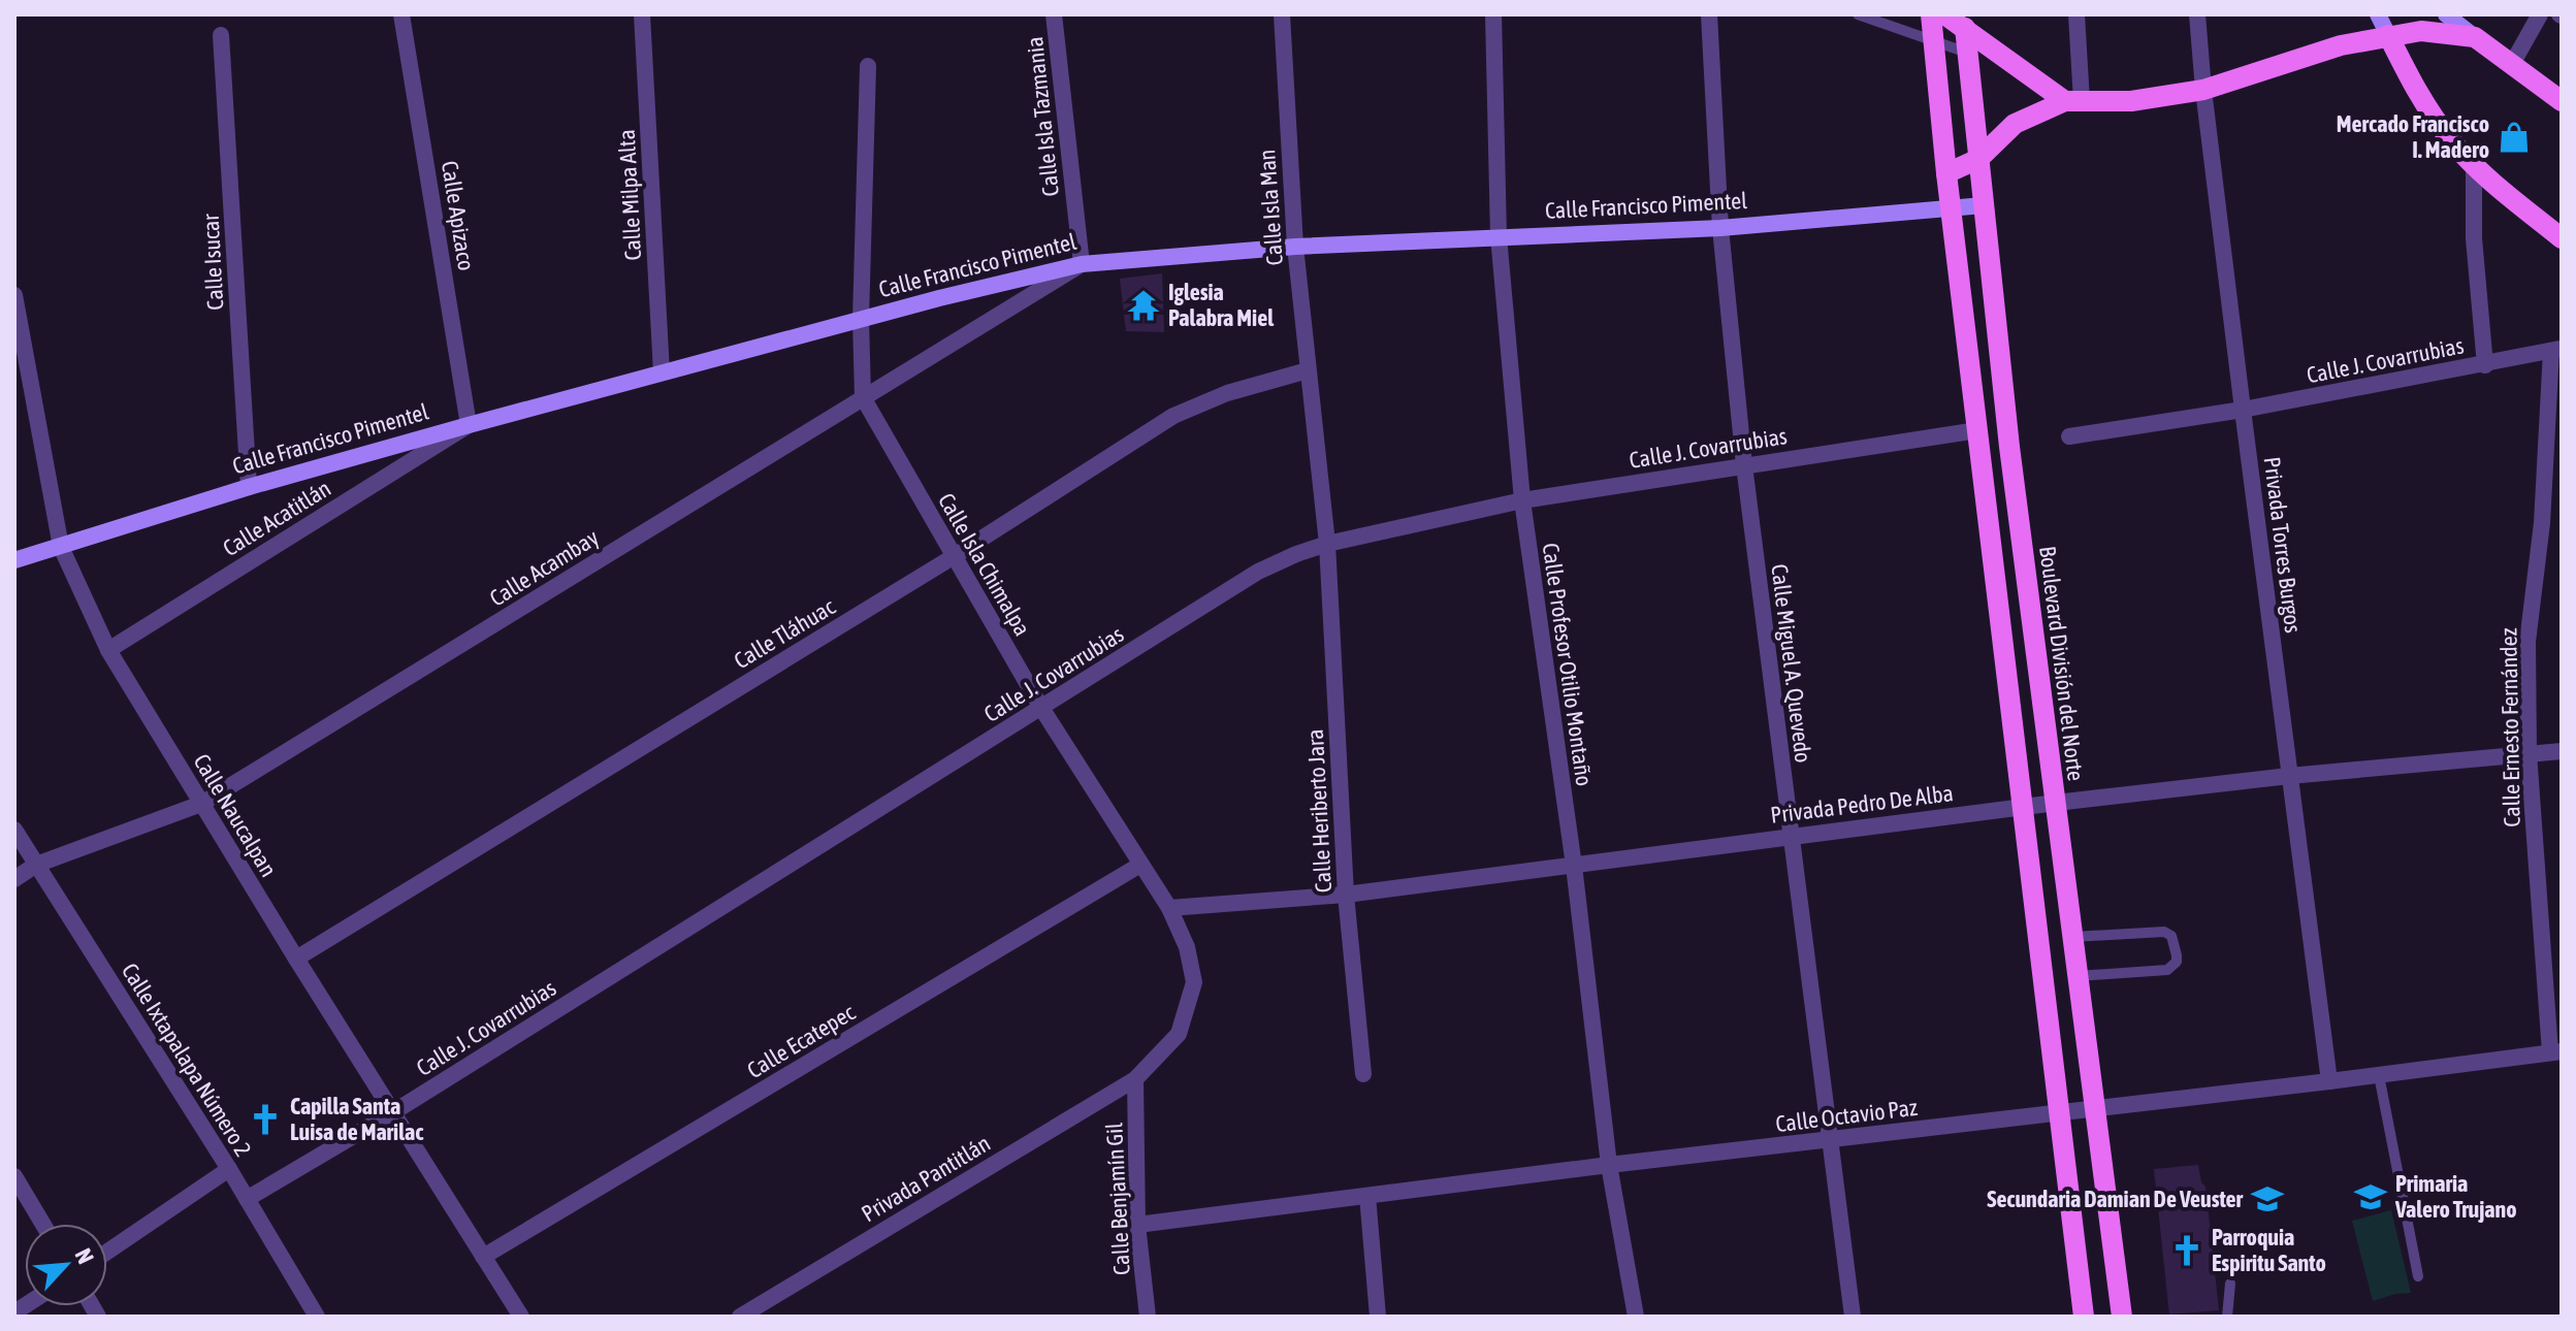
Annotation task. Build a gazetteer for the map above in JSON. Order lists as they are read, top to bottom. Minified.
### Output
{"streets":{"main road":["Calle Francisco Pimentel","Boulevard División del Norte"],"street":["Calle Isla Tazmania","Calle Milpa Alta","Calle Isla Man","Calle Apizaco","Calle Isucar","Calle J. Covarrubias","Calle Acatitlán","Privada Torres Burgos","Calle Isla Chimalpa","Calle Acambay","Calle Tláhuac","Calle Miguel A. Quevedo","Calle Profesor Otilio Montaño","Calle Ernesto Fernández","Privada Pedro De Alba","Calle Heriberto Jara","Calle Naucalpan","Calle Ecatepec","Calle Ixtapalapa Número 2","Calle Octavio Paz","Privada Pantitlán","Calle Benjamín Gil"]},"crossings":[["Calle Isla Tazmania","Calle Francisco Pimentel"],["Calle Isla Tazmania","Calle Acambay"],["Calle Milpa Alta","Calle Francisco Pimentel"],["Calle Francisco Pimentel","Calle Isla Man"],["Calle Francisco Pimentel","Calle Apizaco"],["Calle Francisco Pimentel","Calle Isucar"],["Calle Francisco Pimentel","Calle Acatitlán"],["Calle Francisco Pimentel","Calle Isla Chimalpa"],["Calle Francisco Pimentel","Calle Acambay"],["Calle Francisco Pimentel","Calle Miguel A. Quevedo"],["Calle Francisco Pimentel","Boulevard División del Norte"],["Calle Francisco Pimentel","Calle Profesor Otilio Montaño"],["Calle Francisco Pimentel","Calle Naucalpan"],["Calle Isla Man","Calle J. Covarrubias"],["Calle Isla Man","Calle Tláhuac"],["Calle Isla Man","Calle Heriberto Jara"],["Calle Apizaco","Calle Acatitlán"],["Calle J. Covarrubias","Privada Torres Burgos"],["Calle J. Covarrubias","Calle Isla Chimalpa"],["Calle J. Covarrubias","Calle Miguel A. Quevedo"],["Calle J. Covarrubias","Calle Profesor Otilio Montaño"],["Calle J. Covarrubias","Calle Ernesto Fernández"],["Calle J. Covarrubias","Calle Heriberto Jara"],["Calle J. Covarrubias","Calle Naucalpan"],["Calle J. Covarrubias","Calle Ixtapalapa Número 2"],["Calle Acatitlán","Calle Naucalpan"],["Privada Torres Burgos","Privada Pedro De Alba"],["Privada Torres Burgos","Calle Octavio Paz"],["Calle Isla Chimalpa","Calle Acambay"],["Calle Isla Chimalpa","Calle Tláhuac"],["Calle Isla Chimalpa","Privada Pedro De Alba"],["Calle Isla Chimalpa","Calle Ecatepec"],["Calle Isla Chimalpa","Privada Pantitlán"],["Calle Isla Chimalpa","Calle Benjamín Gil"],["Calle Acambay","Calle Naucalpan"],["Calle Acambay","Calle Ixtapalapa Número 2"],["Calle Tláhuac","Calle Naucalpan"],["Calle Miguel A. Quevedo","Privada Pedro De Alba"],["Calle Miguel A. Quevedo","Calle Octavio Paz"],["Boulevard División del Norte","Privada Pedro De Alba"],["Boulevard División del Norte","Calle Octavio Paz"],["Calle Profesor Otilio Montaño","Privada Pedro De Alba"],["Calle Profesor Otilio Montaño","Calle Octavio Paz"],["Calle Ernesto Fernández","Privada Pedro De Alba"],["Calle Ernesto Fernández","Calle Octavio Paz"],["Privada Pedro De Alba","Calle Heriberto Jara"],["Calle Naucalpan","Calle Ecatepec"],["Calle Octavio Paz","Calle Benjamín Gil"],["Privada Pantitlán","Calle Benjamín Gil"]],"places":{"shop":["Mercado Francisco I. Madero"],"temple":["Iglesia Palabra Miel"],"church":["Capilla Santa Luisa de Marilac","Parroquia Espiritu Santo"],"school or university":["Primaria Valero Trujano","Secundaria Damian De Veuster"]},"north":"top right"}
